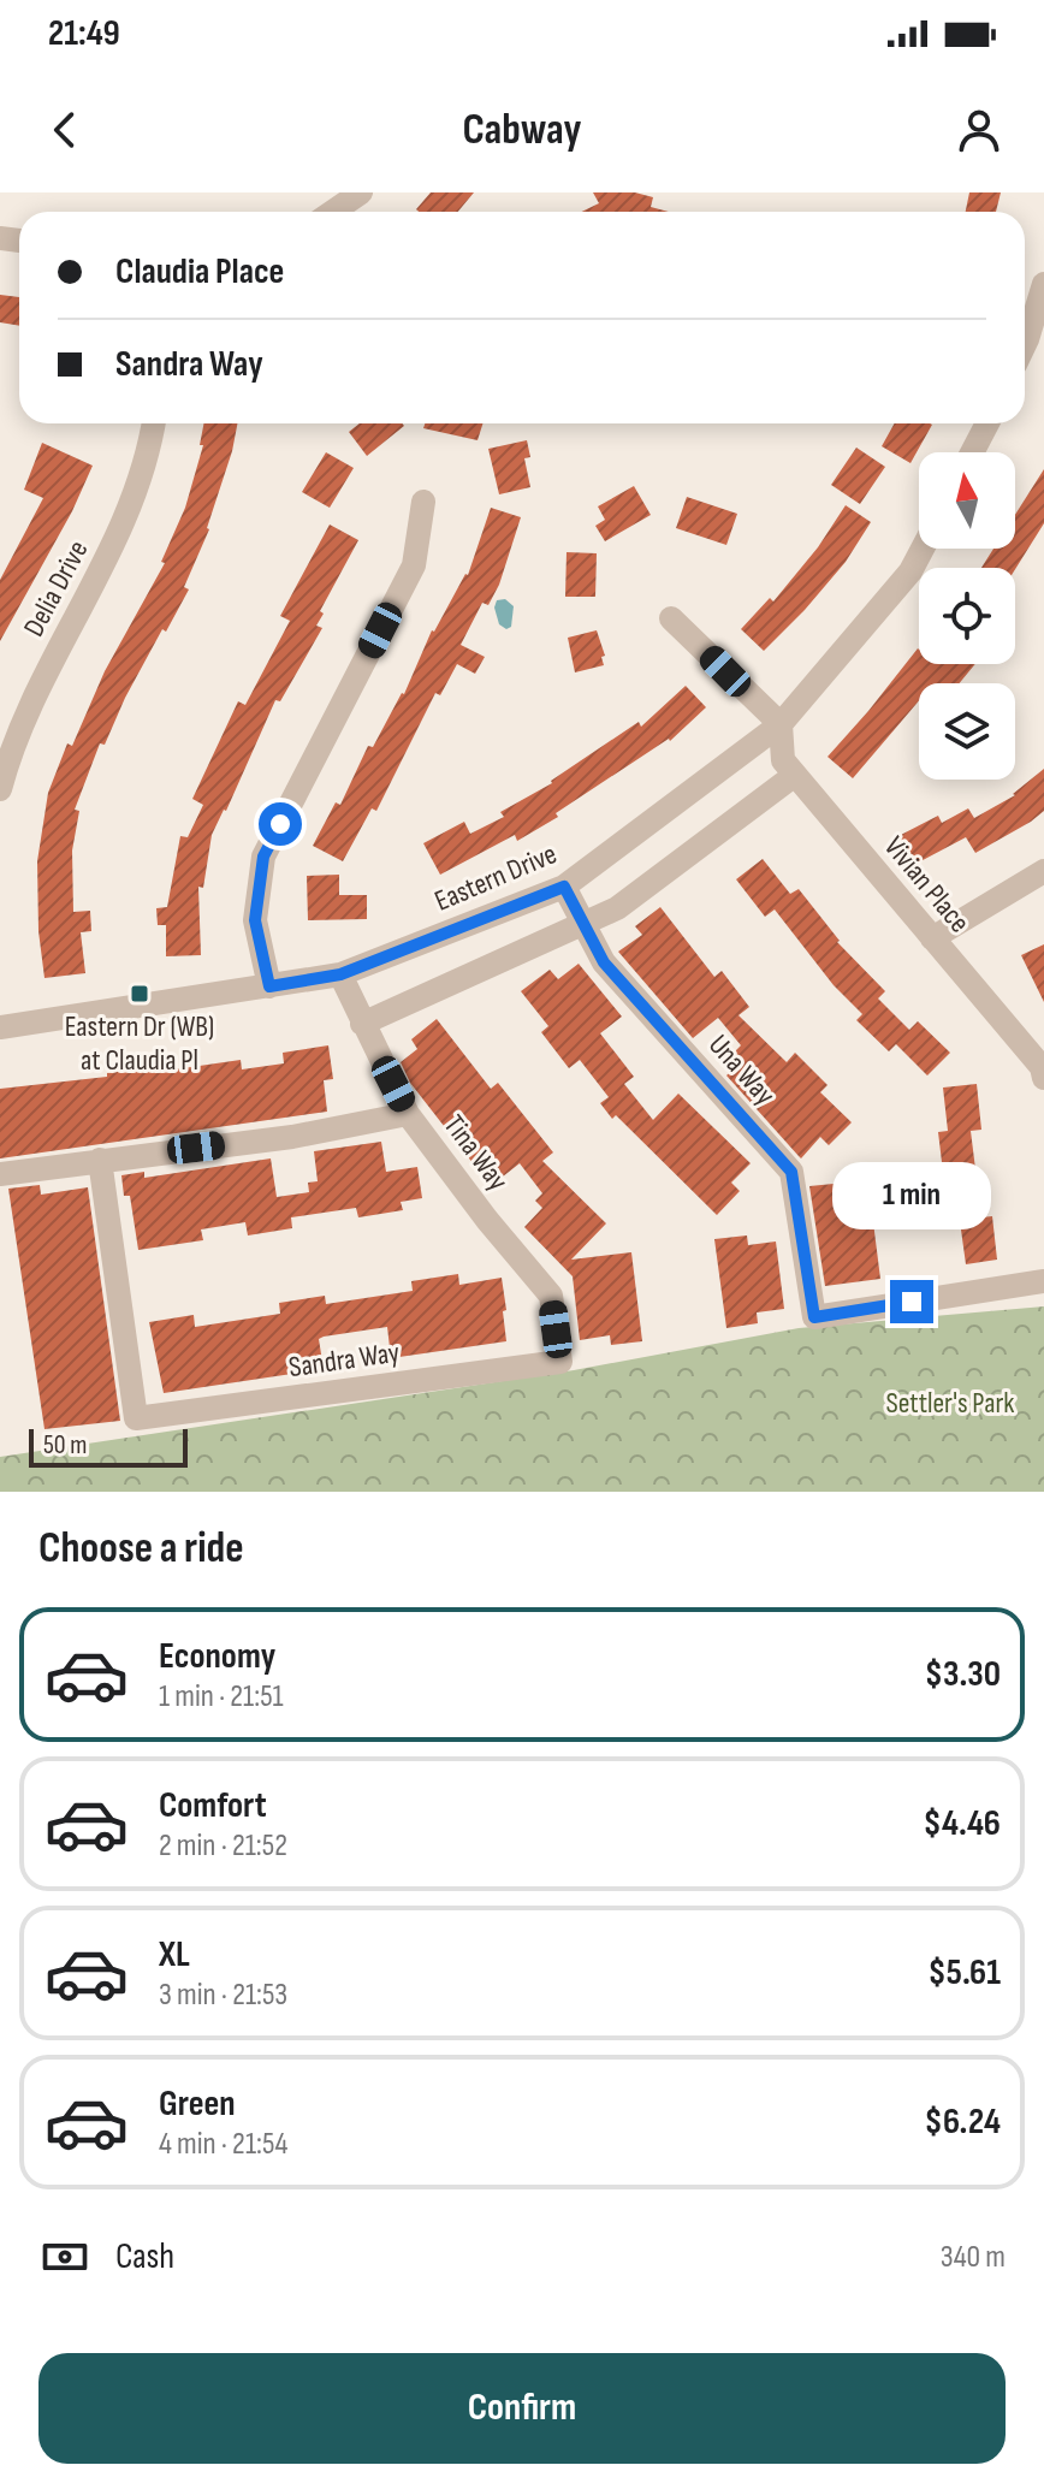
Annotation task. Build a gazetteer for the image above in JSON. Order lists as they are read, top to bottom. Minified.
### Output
{"streets":{"street":["Delia Drive","Eastern Drive","Vivian Place","Una Way","Tina Way","Sandra Way"]},"crossings":[["Eastern Drive","Vivian Place"],["Eastern Drive","Una Way"],["Eastern Drive","Tina Way"],["Tina Way","Sandra Way"]],"parks":["Settler's Park"],"places":{"transit":["Eastern Dr (WB) at Claudia Pl"]},"scale_bar":"50 m","north":"top","page":{"status":"21:49","header":"Cabway","banner":["Claudia Place","Sandra Way"],"bubble":"1 min","scale":"50 m","heading":"Choose a ride","list":[{"name":"Economy","note":"1 min · 21:51","value":"$3.30"},{"name":"Comfort","note":"2 min · 21:52","value":"$4.46"},{"name":"XL","note":"3 min · 21:53","value":"$5.61"},{"name":"Green","note":"4 min · 21:54","value":"$6.24"}],"pay":["Cash","340 m"],"buttons":"Confirm"}}
